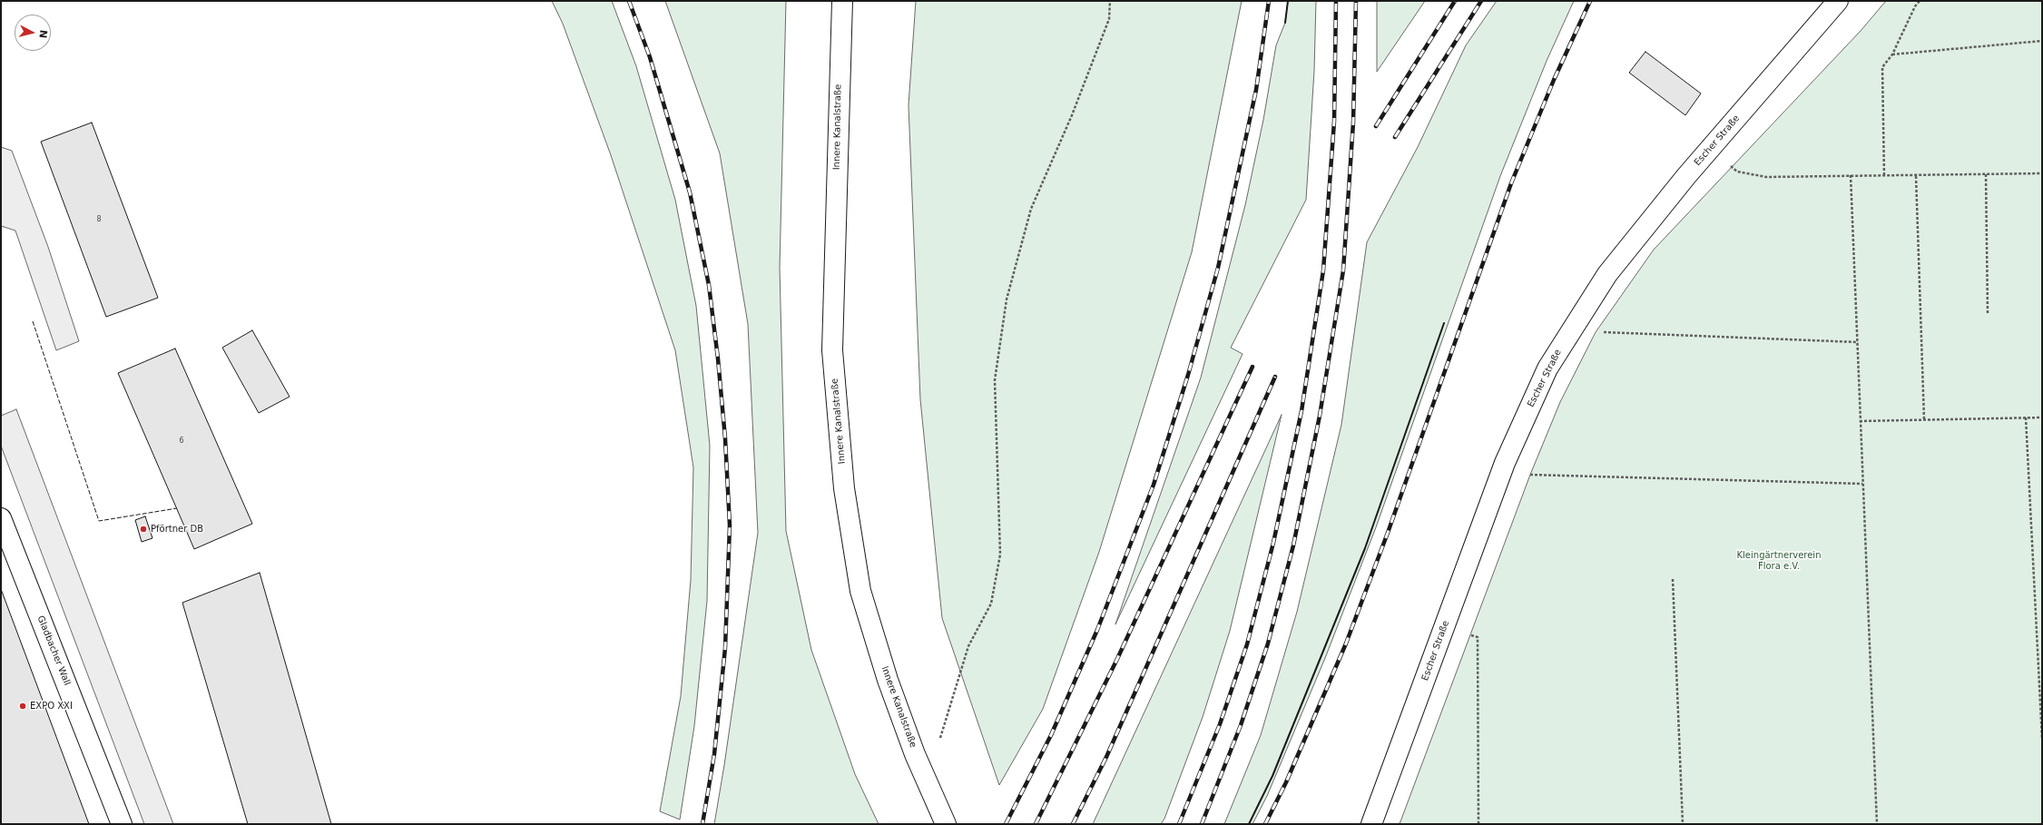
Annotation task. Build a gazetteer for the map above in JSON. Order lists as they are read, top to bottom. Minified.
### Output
{"streets":{"street":["Innere Kanalstraße","Escher Straße","Gladbacher Wall"]},"parks":["Kleingärtnerverein Flora e.V."],"places":["Pförtner DB","EXPO XXI"],"house_numbers":["8","6"],"north":"right"}
